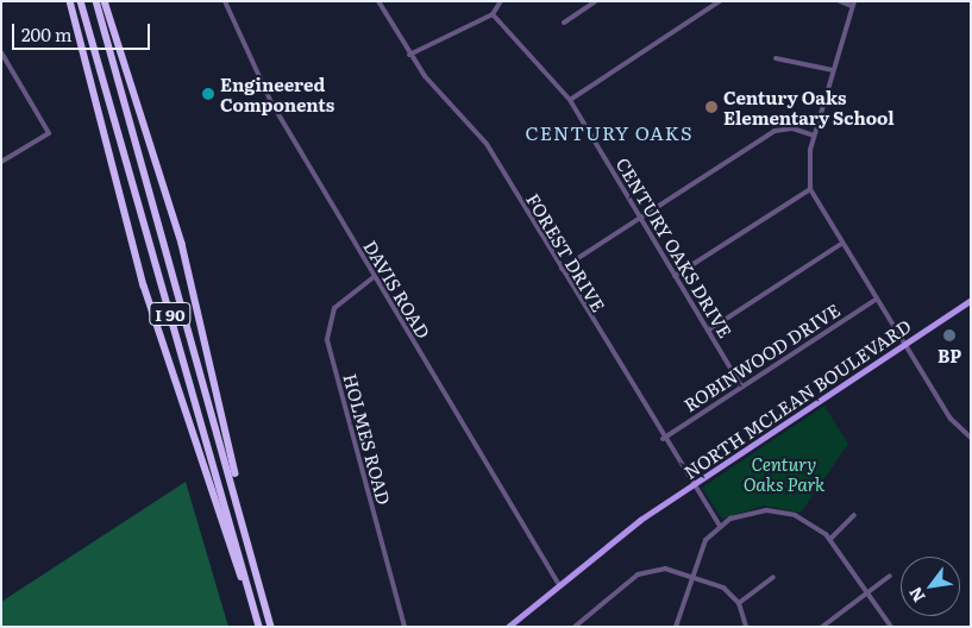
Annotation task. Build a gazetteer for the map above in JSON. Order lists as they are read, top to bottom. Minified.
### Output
{"streets":{"highway":["I 90"],"main road":["NORTH MCLEAN BOULEVARD"],"street":["CENTURY OAKS DRIVE","FOREST DRIVE","DAVIS ROAD","ROBINWOOD DRIVE","HOLMES ROAD"]},"crossings":[["CENTURY OAKS DRIVE","ROBINWOOD DRIVE"],["FOREST DRIVE","ROBINWOOD DRIVE"],["FOREST DRIVE","NORTH MCLEAN BOULEVARD"],["DAVIS ROAD","NORTH MCLEAN BOULEVARD"],["DAVIS ROAD","HOLMES ROAD"]],"districts":["CENTURY OAKS"],"parks":["Century Oaks Park"],"places":["Engineered Components","Century Oaks Elementary School","BP"],"scale_bar":"200 m","north":"bottom left"}
